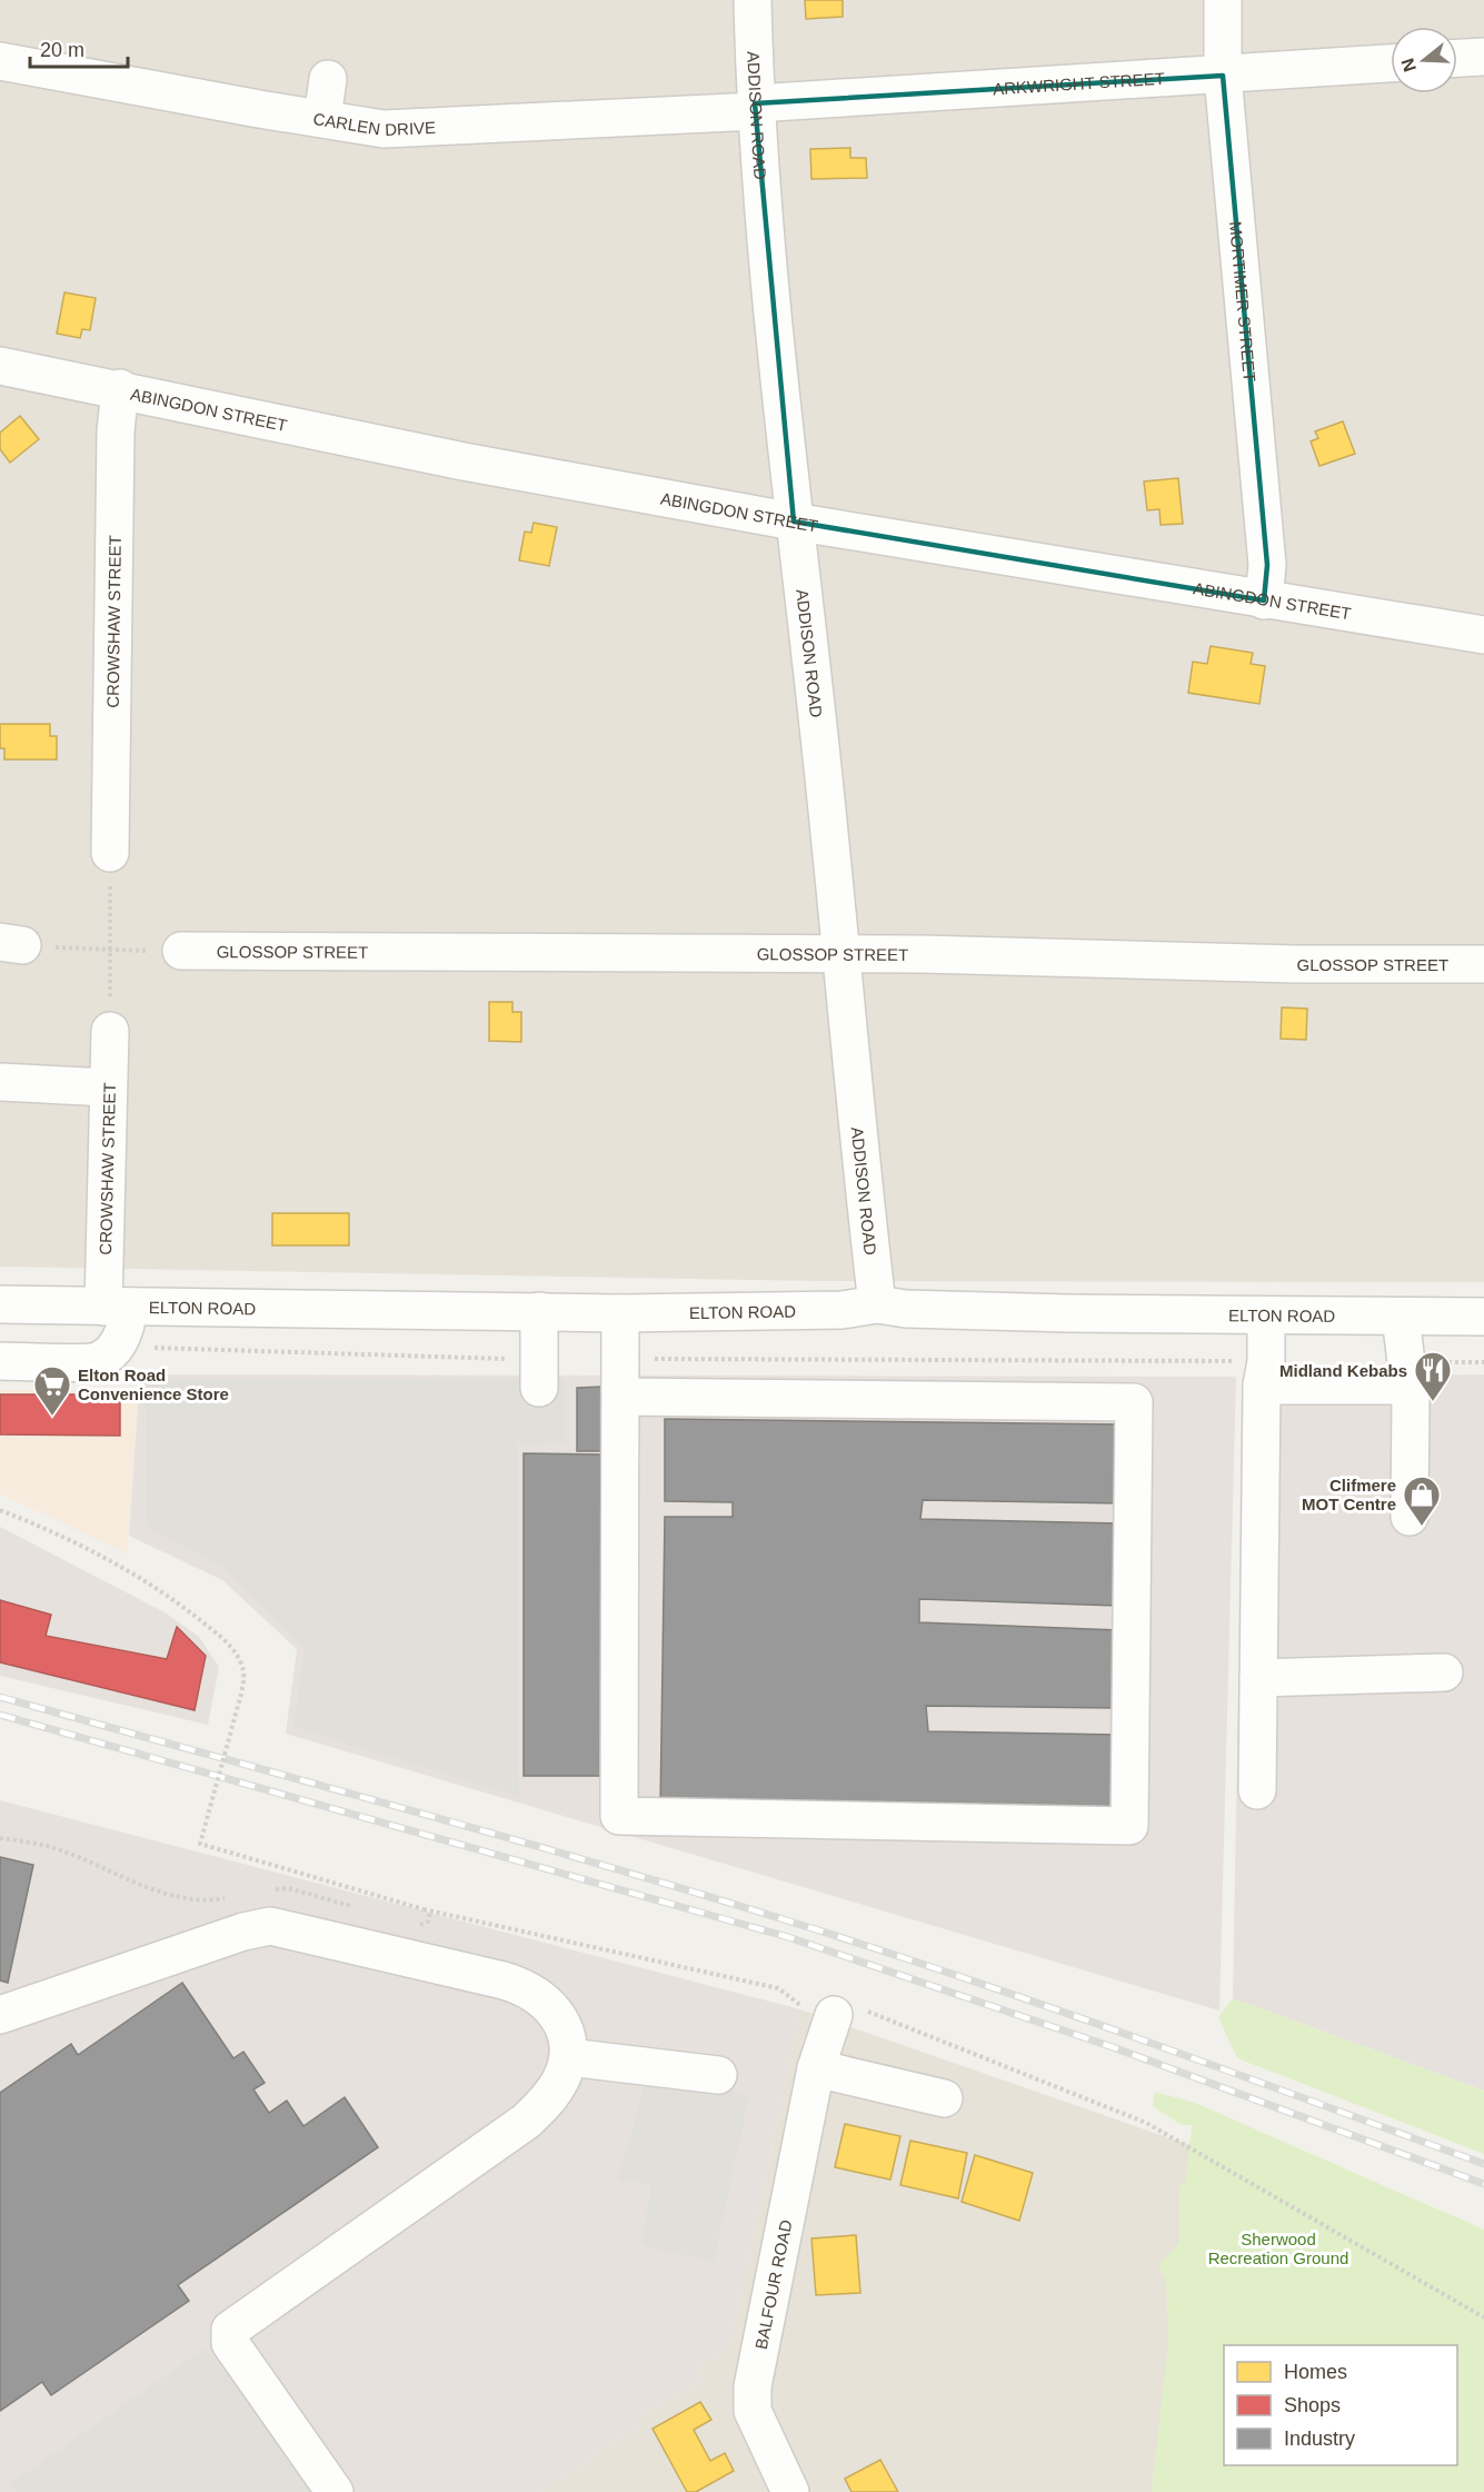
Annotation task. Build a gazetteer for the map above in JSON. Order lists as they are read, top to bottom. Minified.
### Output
{"streets":{"street":["ARKWRIGHT STREET","ADDISON ROAD","CARLEN DRIVE","MORTIMER STREET","ABINGDON STREET","CROWSHAW STREET","GLOSSOP STREET","ELTON ROAD","BALFOUR ROAD"]},"crossings":[["ARKWRIGHT STREET","ADDISON ROAD"],["ARKWRIGHT STREET","CARLEN DRIVE"],["ARKWRIGHT STREET","MORTIMER STREET"],["ADDISON ROAD","CARLEN DRIVE"],["ADDISON ROAD","ABINGDON STREET"],["ADDISON ROAD","GLOSSOP STREET"],["ADDISON ROAD","ELTON ROAD"],["MORTIMER STREET","ABINGDON STREET"],["ABINGDON STREET","CROWSHAW STREET"],["CROWSHAW STREET","ELTON ROAD"]],"parks":["Sherwood Recreation Ground"],"places":{"restaurant":["Midland Kebabs"],"supermarket":["Elton Road Convenience Store"],"shop":["Clifmere MOT Centre"]},"legend":["Homes","Shops","Industry"],"scale_bar":"20 m","north":"left"}
